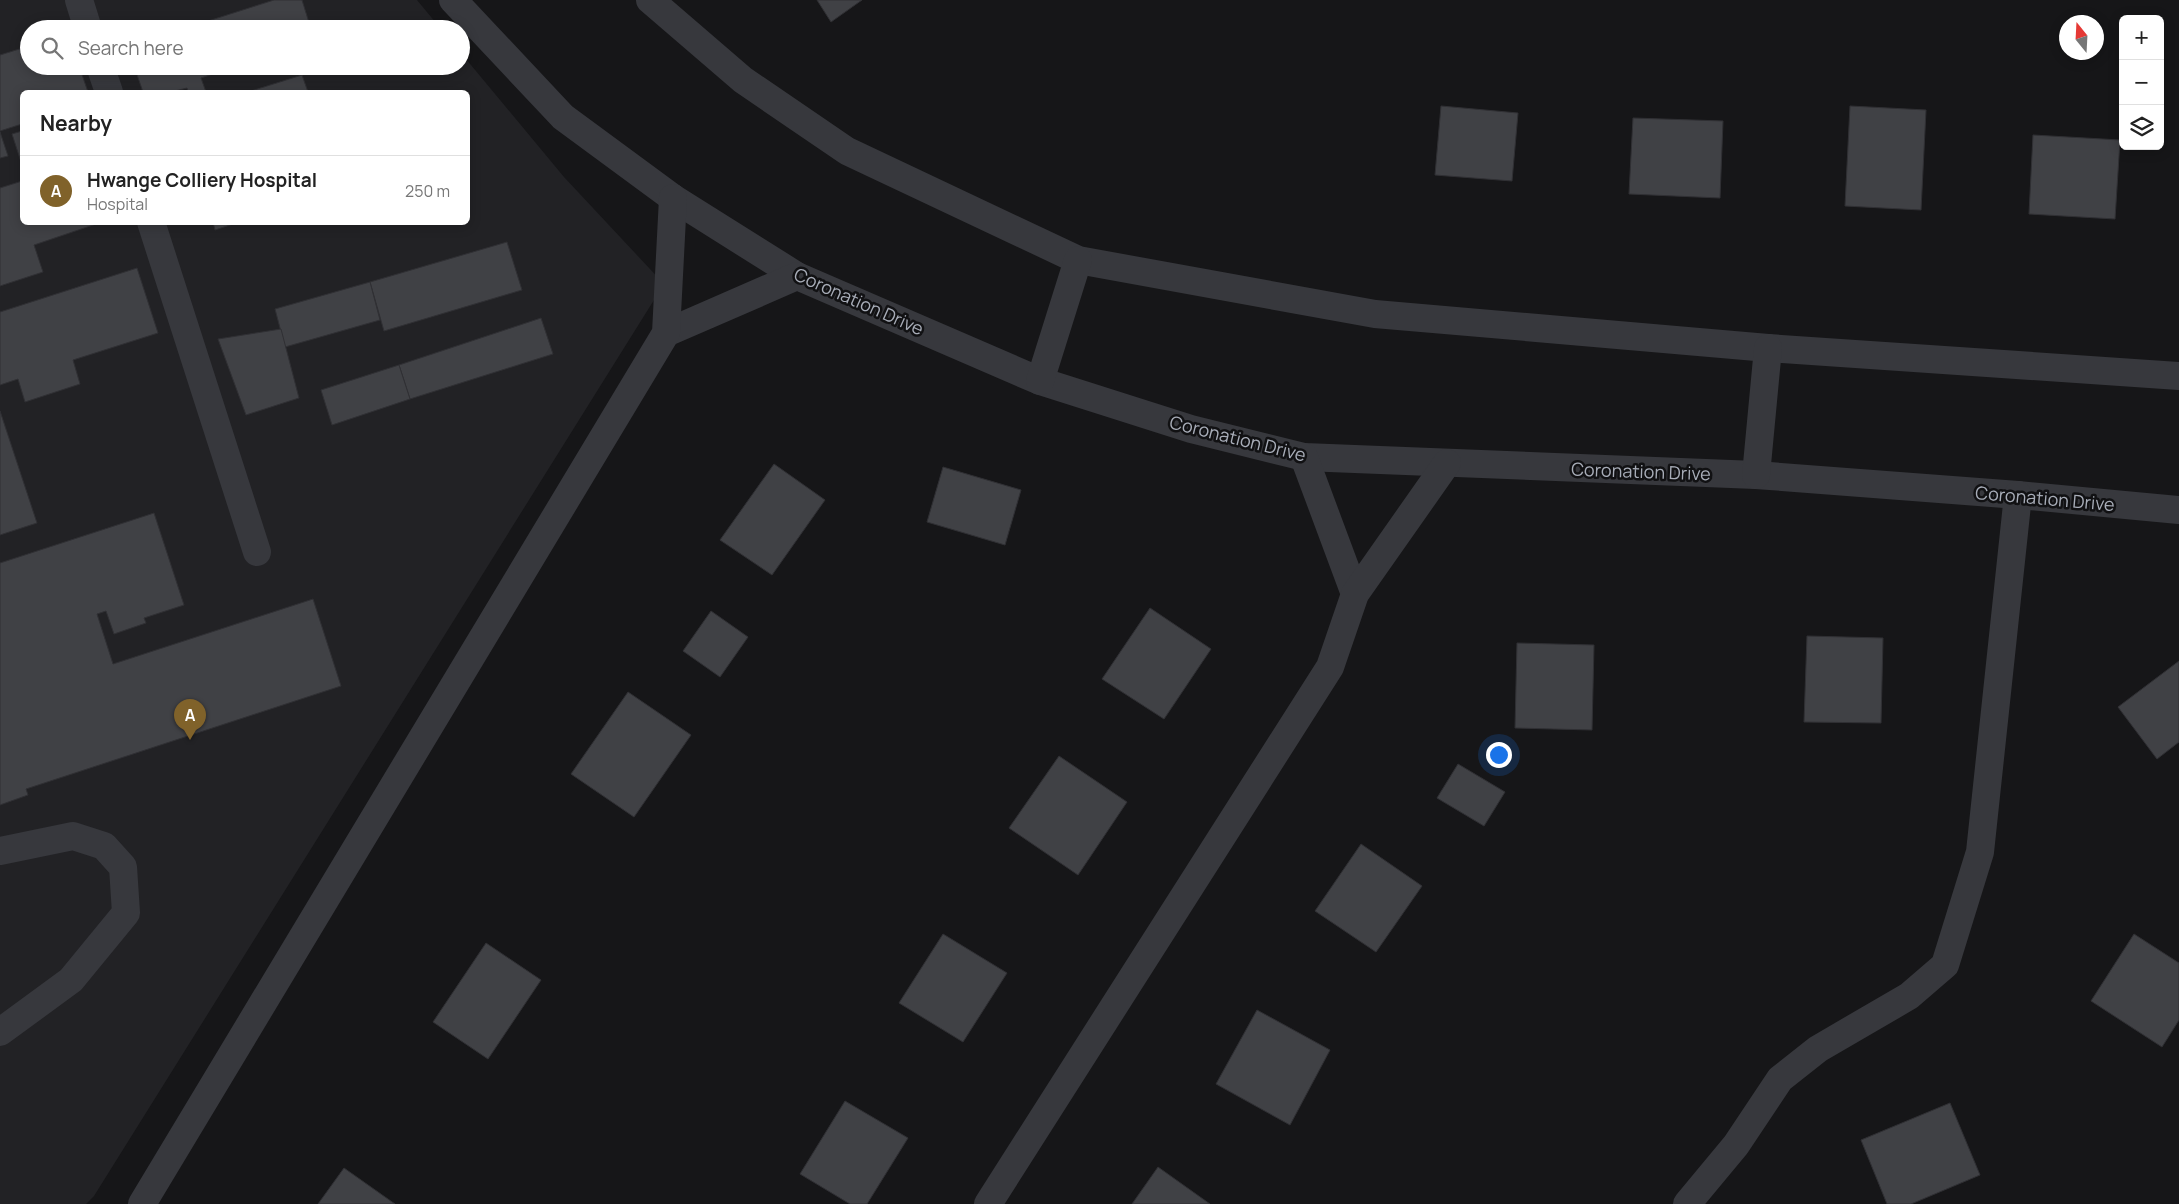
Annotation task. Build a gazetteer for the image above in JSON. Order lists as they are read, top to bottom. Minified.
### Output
{"streets":{"street":["Coronation Drive"]},"north":"top","page":{"map_buttons":["+","−"],"search":"Search here","heading":"Nearby","list":[{"mark":"A","name":"Hwange Colliery Hospital","note":"Hospital","value":"250 m"}],"pins":"A"}}
